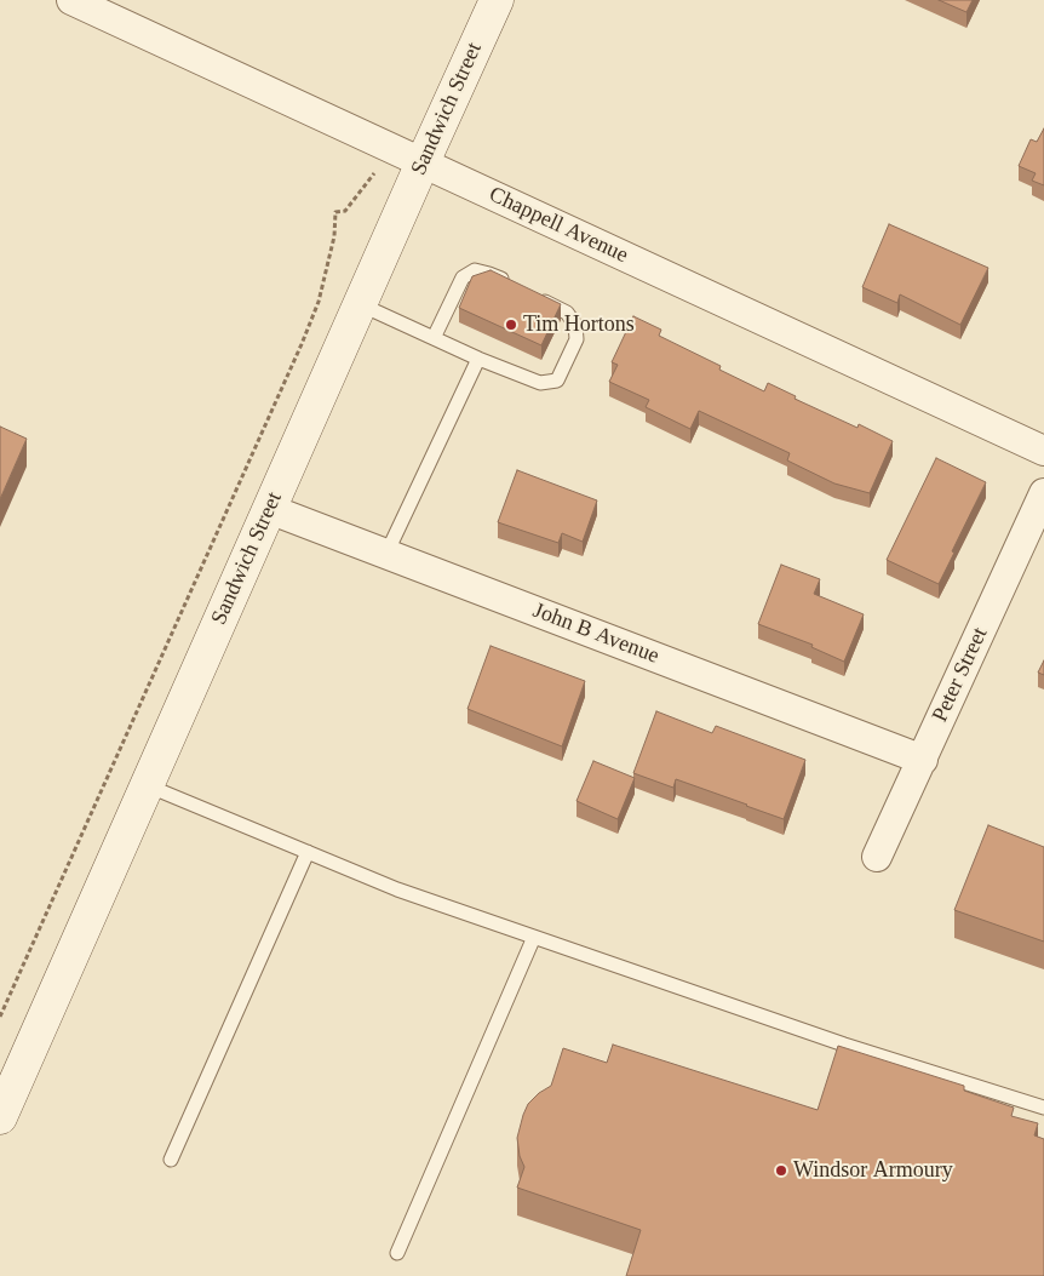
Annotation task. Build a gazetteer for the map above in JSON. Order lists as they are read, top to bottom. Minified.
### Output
{"streets":{"main road":["Sandwich Street"],"street":["Chappell Avenue","John B Avenue","Peter Street"]},"crossings":[["Sandwich Street","Chappell Avenue"],["Sandwich Street","John B Avenue"],["John B Avenue","Peter Street"]],"places":["Tim Hortons","Windsor Armoury"]}
